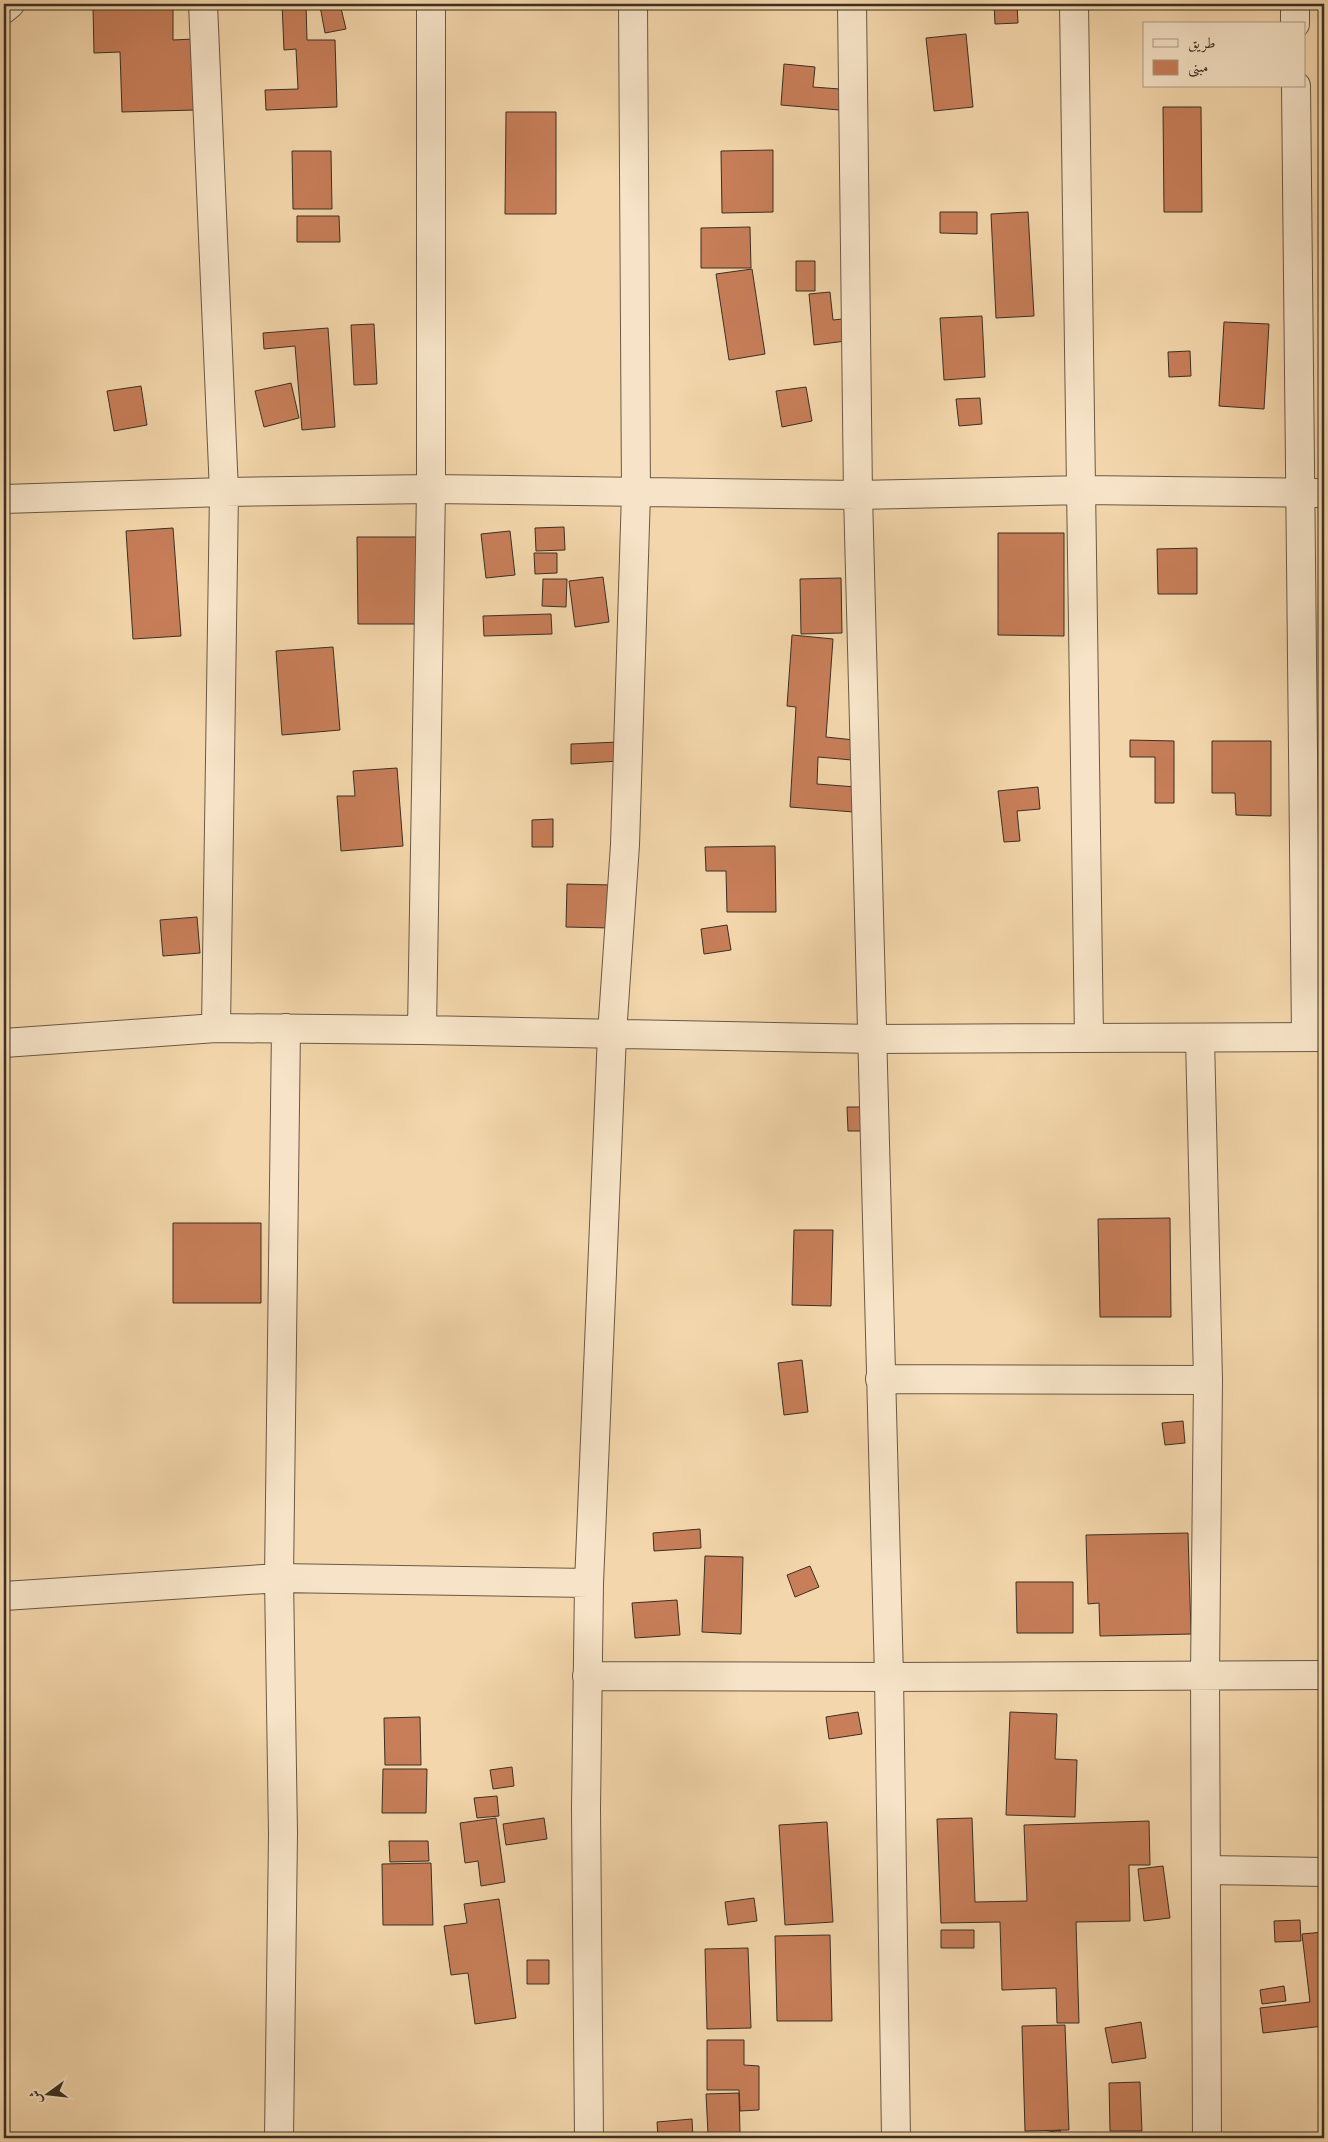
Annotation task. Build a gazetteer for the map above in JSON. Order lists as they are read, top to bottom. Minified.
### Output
{"legend":["طريق","مبنى"],"north":"left"}
